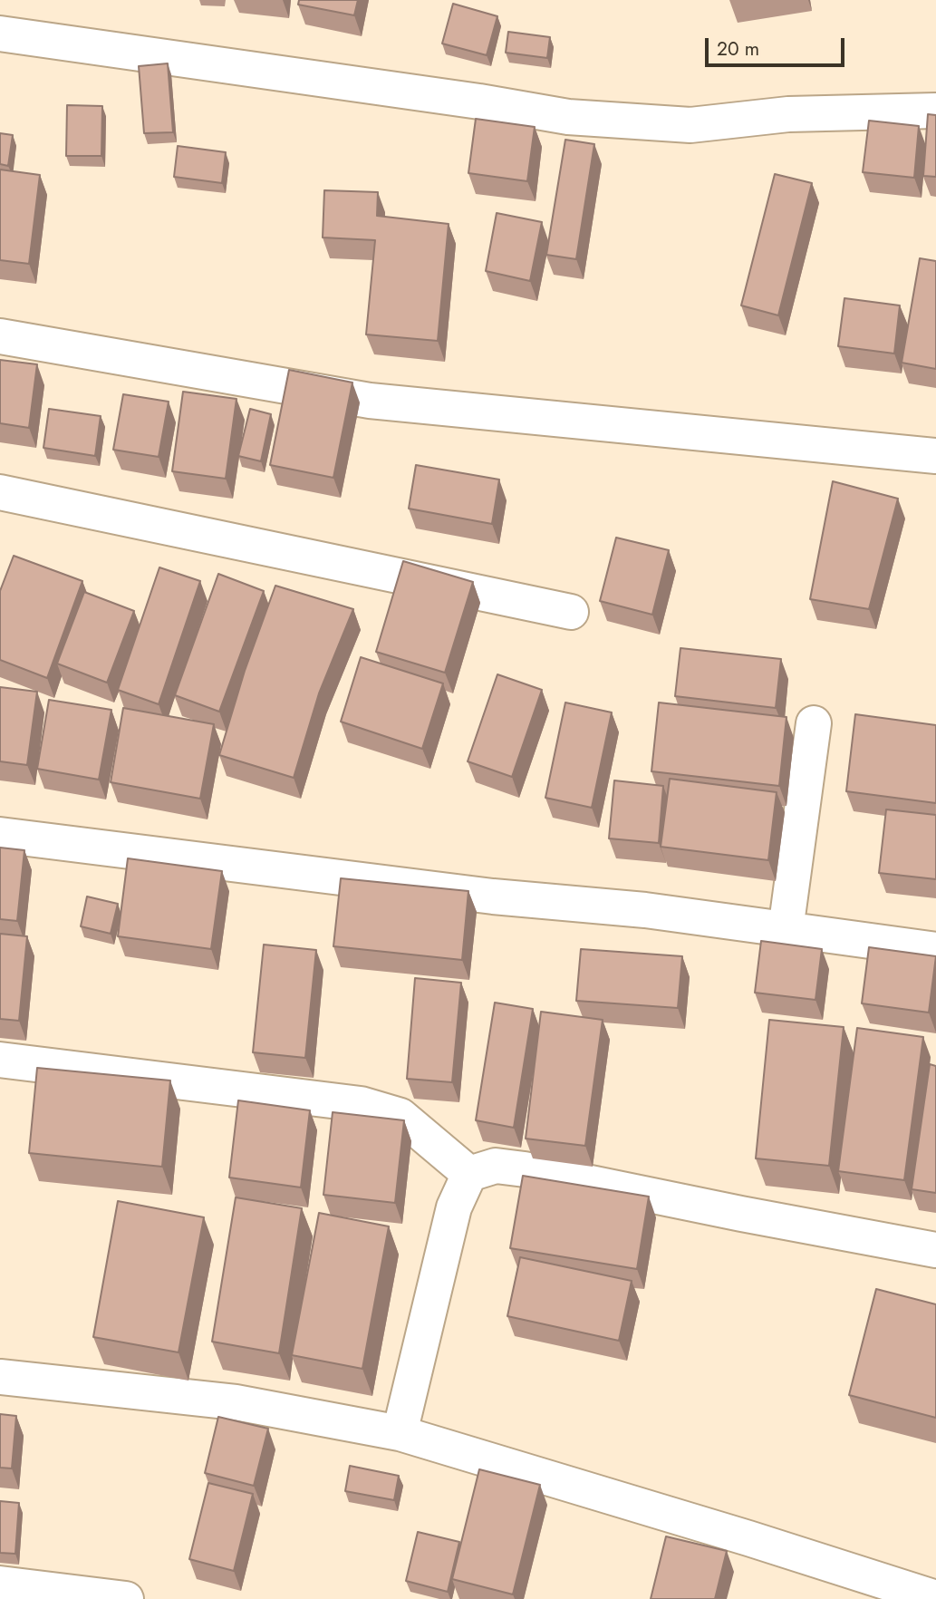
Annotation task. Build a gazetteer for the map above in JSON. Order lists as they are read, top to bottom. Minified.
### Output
{"scale_bar":"20 m"}
